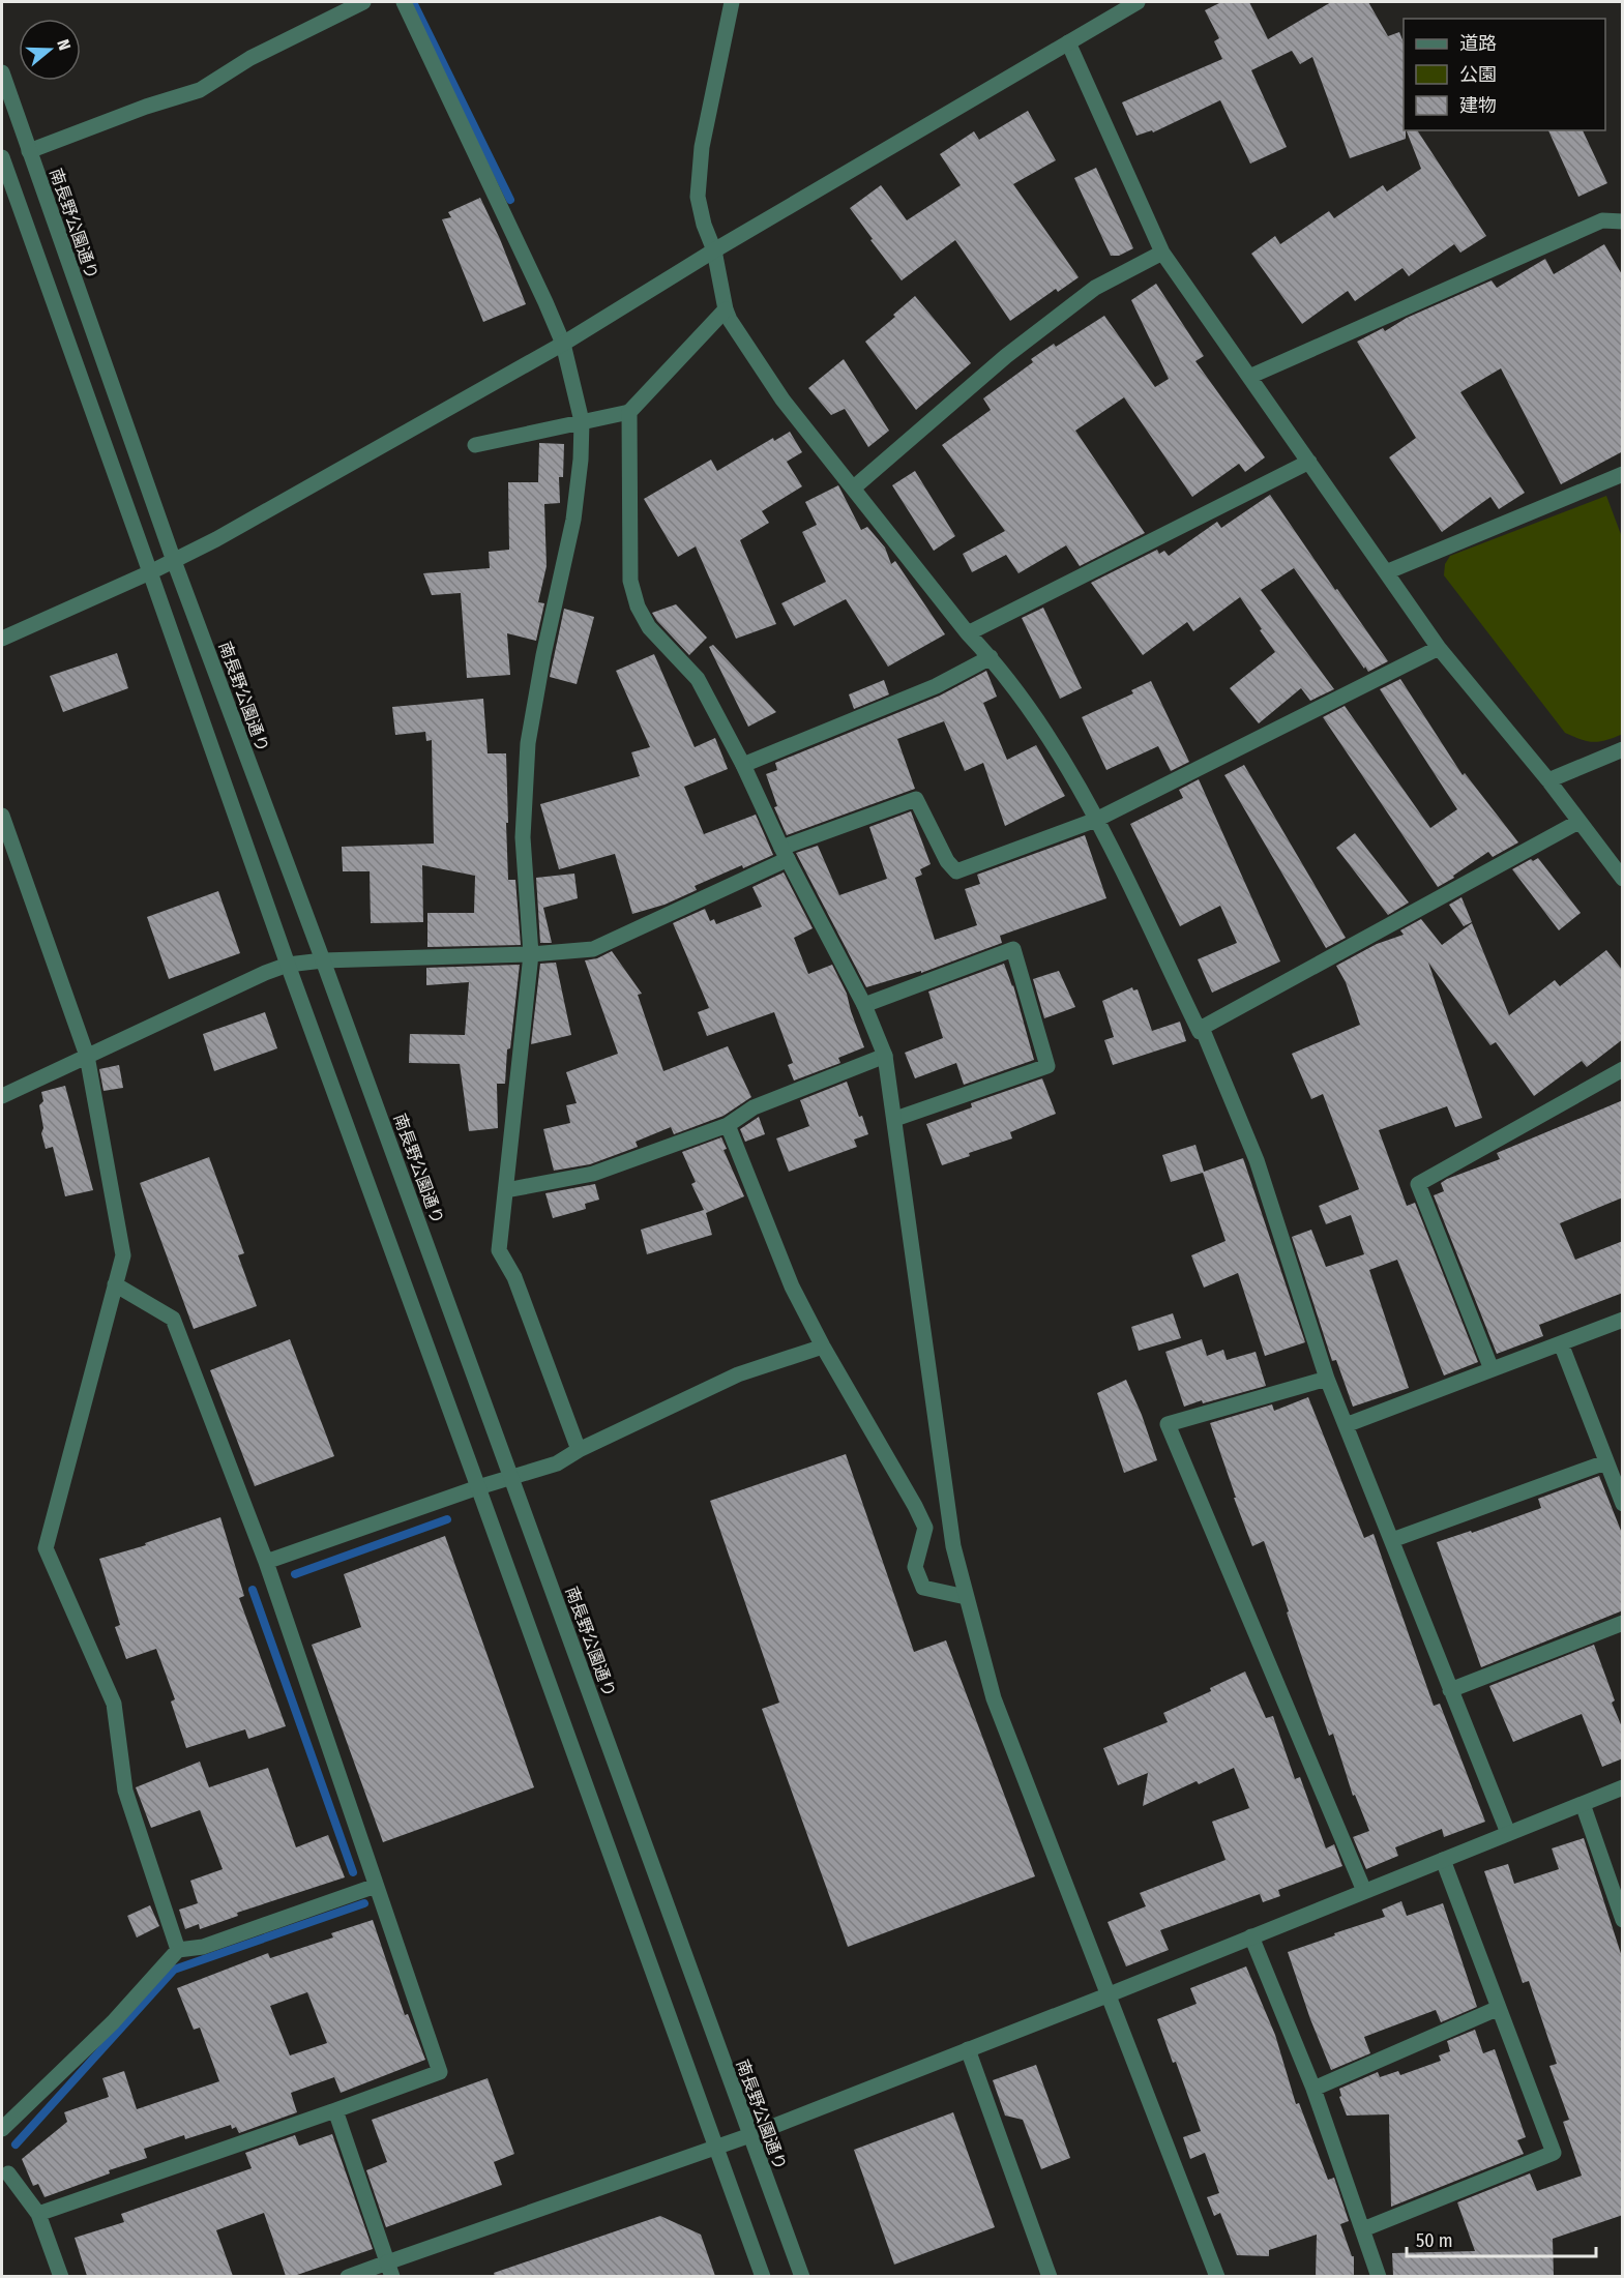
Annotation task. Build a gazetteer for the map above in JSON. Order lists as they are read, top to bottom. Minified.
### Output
{"streets":{"street":["南長野公園通り"]},"legend":["道路","公園","建物"],"scale_bar":"50 m","north":"right"}
